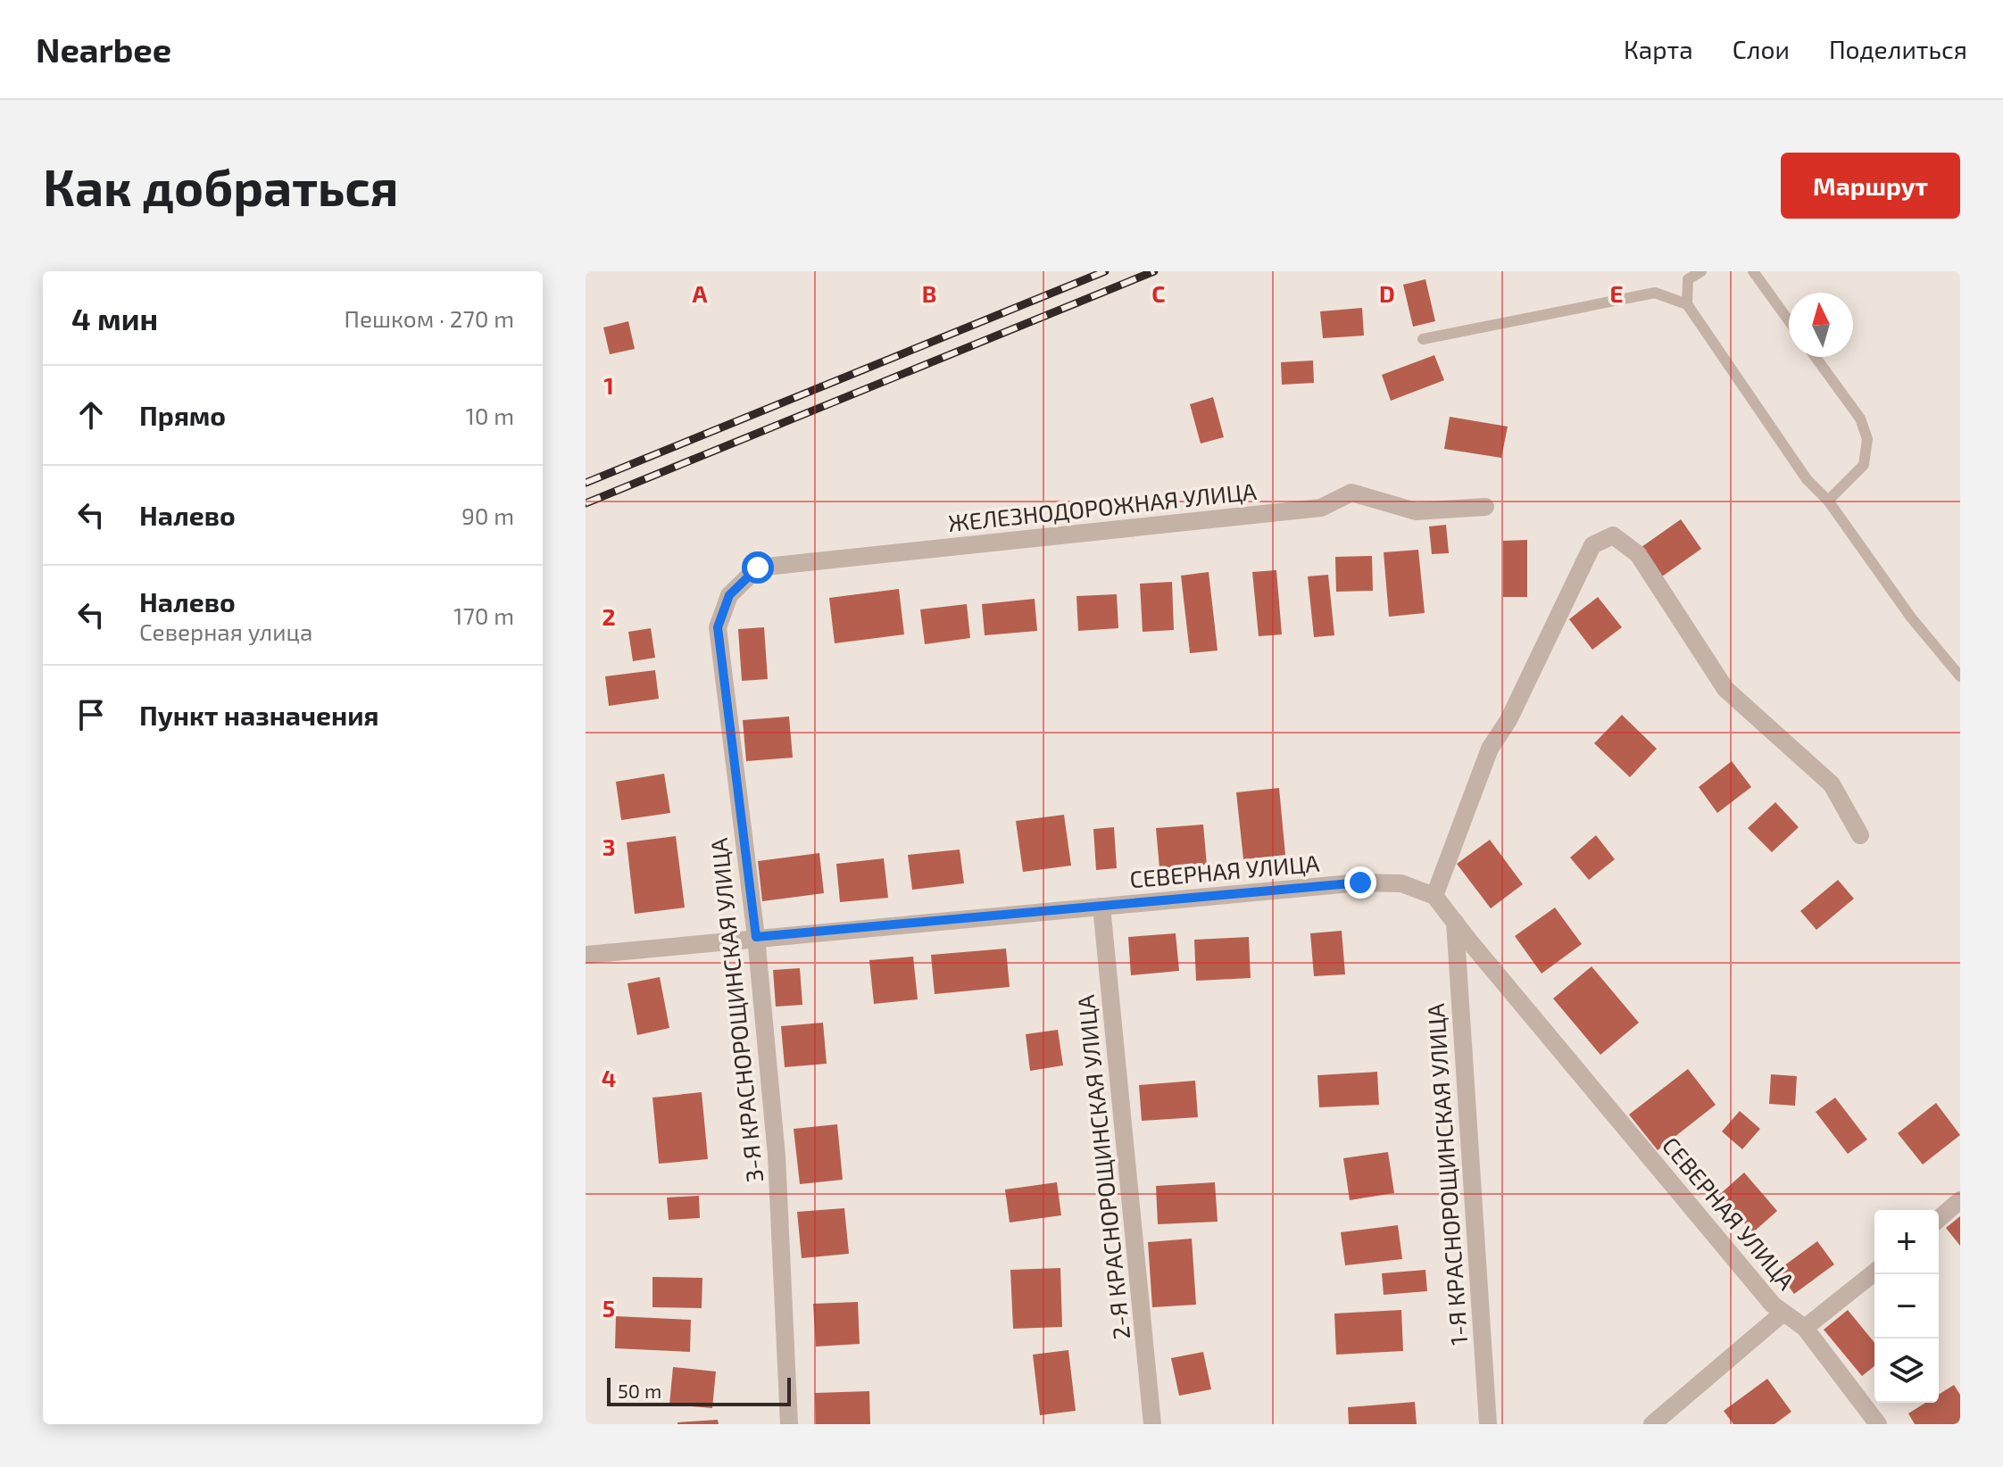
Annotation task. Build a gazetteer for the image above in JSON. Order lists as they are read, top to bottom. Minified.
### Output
{"streets":{"street":["ЖЕЛЕЗНОДОРОЖНАЯ УЛИЦА","СЕВЕРНАЯ УЛИЦА","3-Я КРАСНОРОЩИНСКАЯ УЛИЦА","2-Я КРАСНОРОЩИНСКАЯ УЛИЦА","1-Я КРАСНОРОЩИНСКАЯ УЛИЦА"]},"crossings":[["ЖЕЛЕЗНОДОРОЖНАЯ УЛИЦА","3-Я КРАСНОРОЩИНСКАЯ УЛИЦА"],["СЕВЕРНАЯ УЛИЦА","3-Я КРАСНОРОЩИНСКАЯ УЛИЦА"],["СЕВЕРНАЯ УЛИЦА","2-Я КРАСНОРОЩИНСКАЯ УЛИЦА"],["СЕВЕРНАЯ УЛИЦА","1-Я КРАСНОРОЩИНСКАЯ УЛИЦА"]],"scale_bar":"50 m","north":"top","page":{"header":"Nearbee","nav":["Карта","Слои","Поделиться"],"buttons":"Маршрут","title":"Как добраться","heading":["4 мин","Пешком · 270 m"],"list":[["Прямо","10 m"],["Налево","90 m"],["Налево","Северная улица","170 m"],"Пункт назначения"],"map_buttons":["+","−"],"scale":"50 m"},"grid":{"columns":["A","B","C","D","E"],"rows":["1","2","3","4","5"]}}
